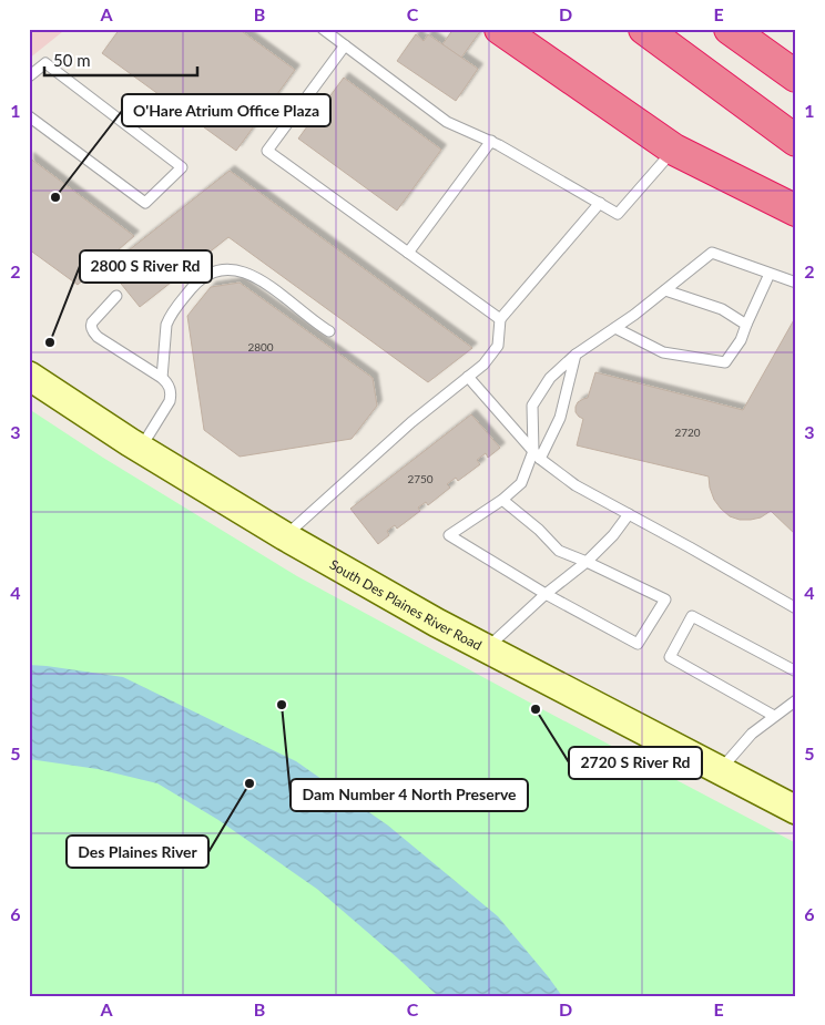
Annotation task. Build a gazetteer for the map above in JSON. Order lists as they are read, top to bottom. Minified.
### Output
{"streets":{"main road":["South Des Plaines River Road"]},"places":["O'Hare Atrium Office Plaza","2800 S River Rd","Dam Number 4 North Preserve","2720 S River Rd","Des Plaines River"],"house_numbers":["2800","2720","2750"],"scale_bar":"50 m","grid":{"columns":["A","B","C","D","E"],"rows":["1","2","3","4","5","6"]}}
